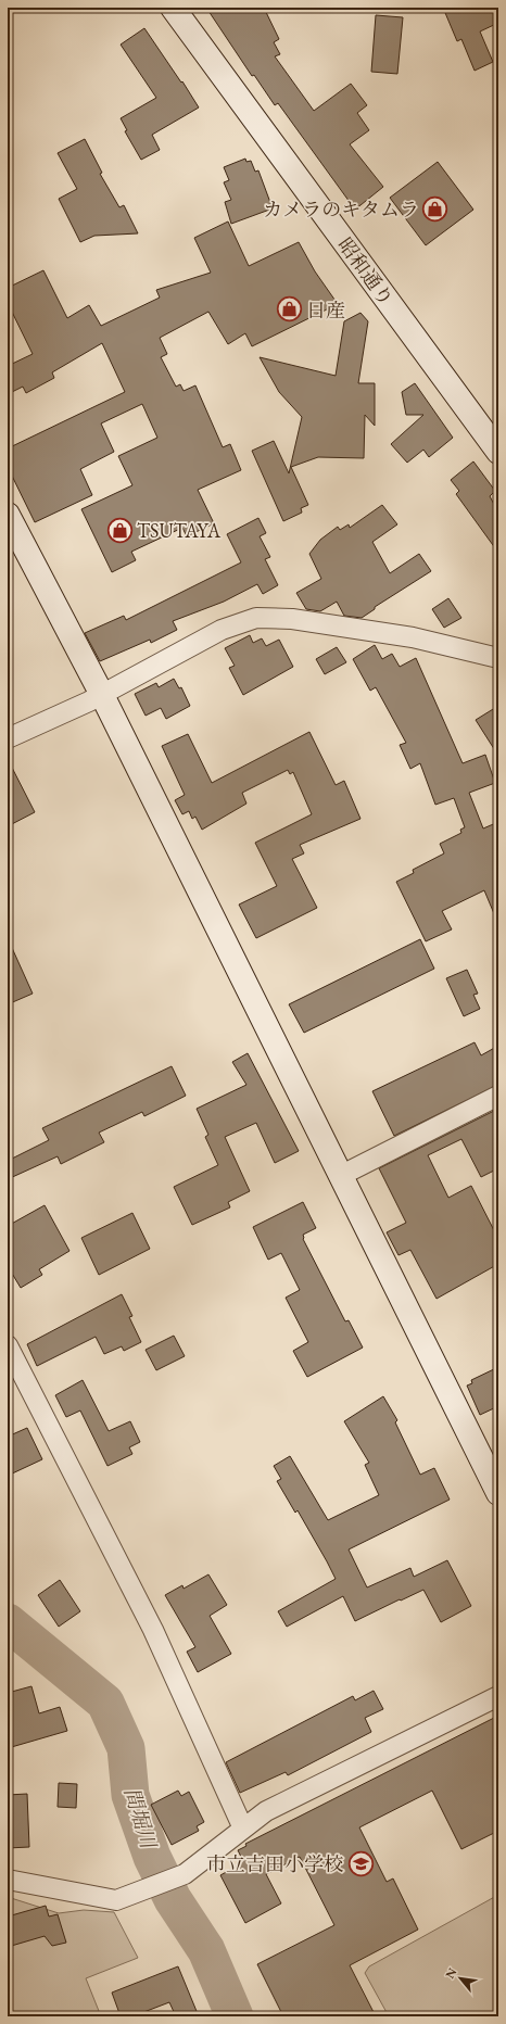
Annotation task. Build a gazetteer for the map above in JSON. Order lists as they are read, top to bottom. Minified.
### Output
{"streets":{"street":["昭和通り"]},"water":["間堀川"],"places":{"shop":["カメラのキタムラ","日産","TSUTAYA"],"school or university":["市立吉田小学校"]},"north":"top left"}
